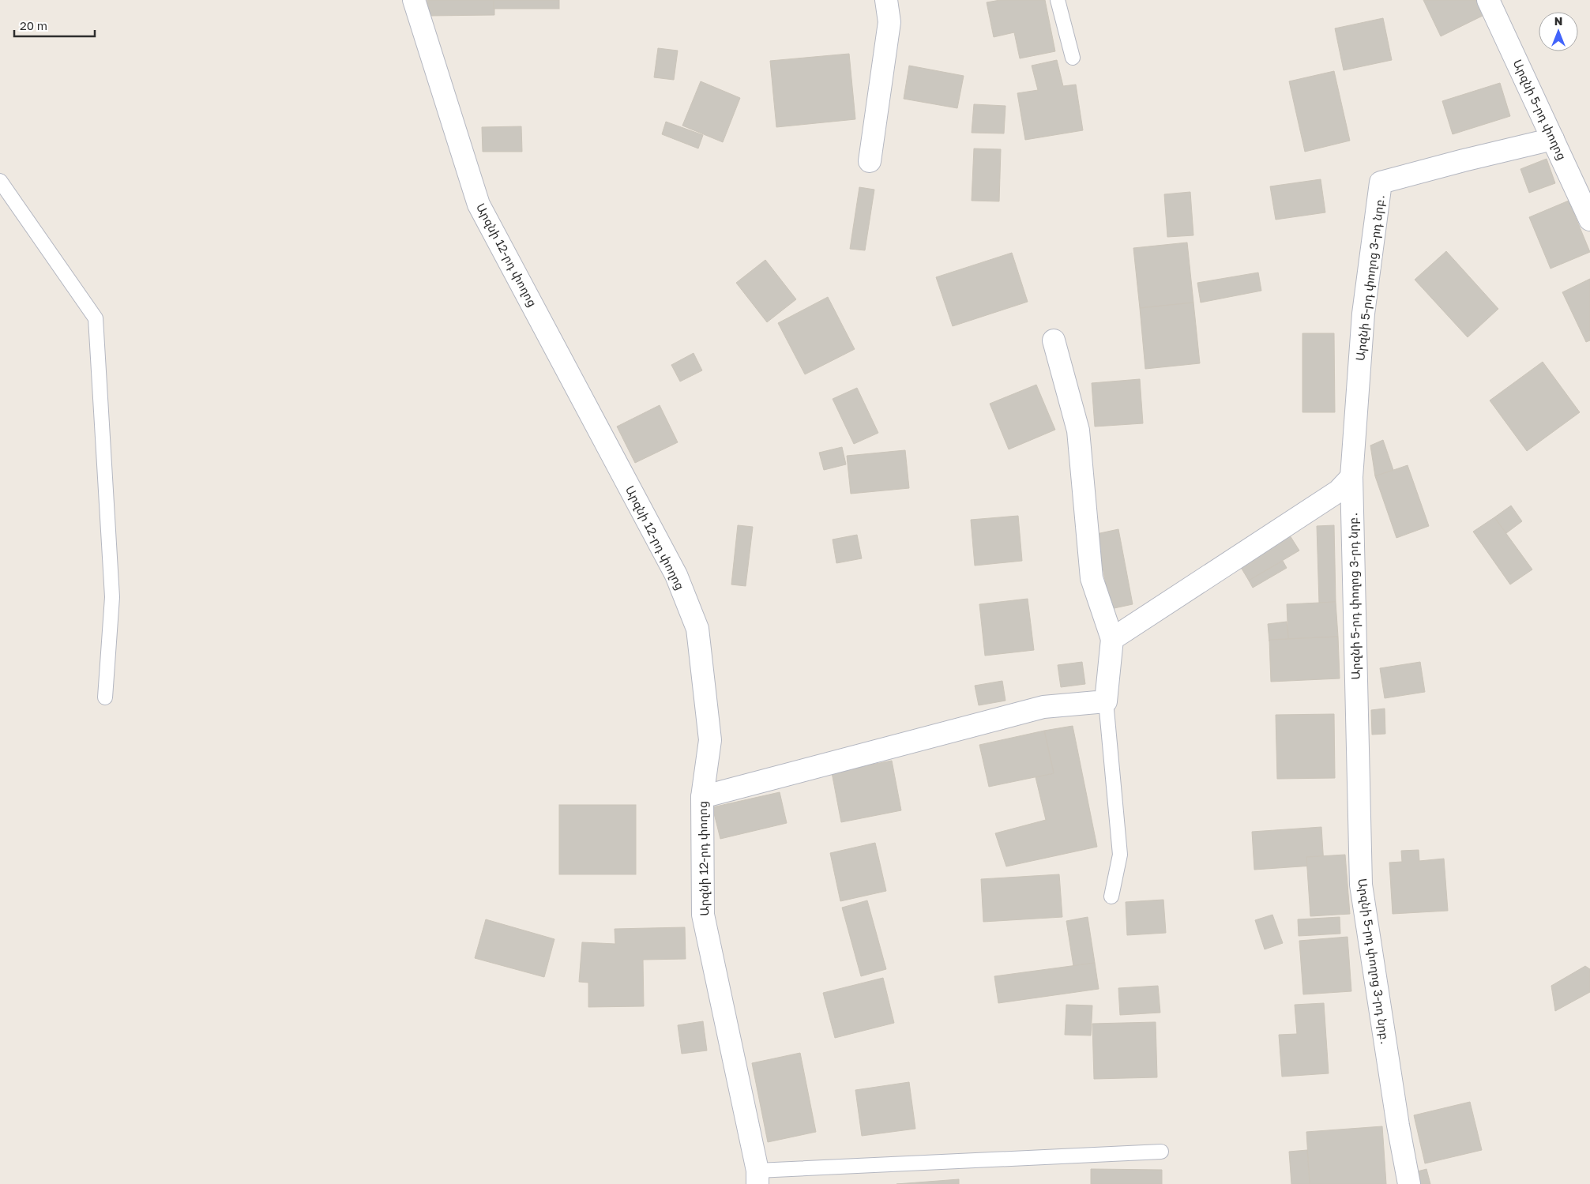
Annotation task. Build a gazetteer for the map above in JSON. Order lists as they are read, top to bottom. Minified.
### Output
{"streets":{"street":["Արզնի 5-րդ փողոց","Արզնի 12-րդ փողոց","Արզնի 5-րդ փողոց 3-րդ նրբ․"]},"crossings":[["Արզնի 5-րդ փողոց","Արզնի 5-րդ փողոց 3-րդ նրբ․"]],"scale_bar":"20 m","north":"top"}
